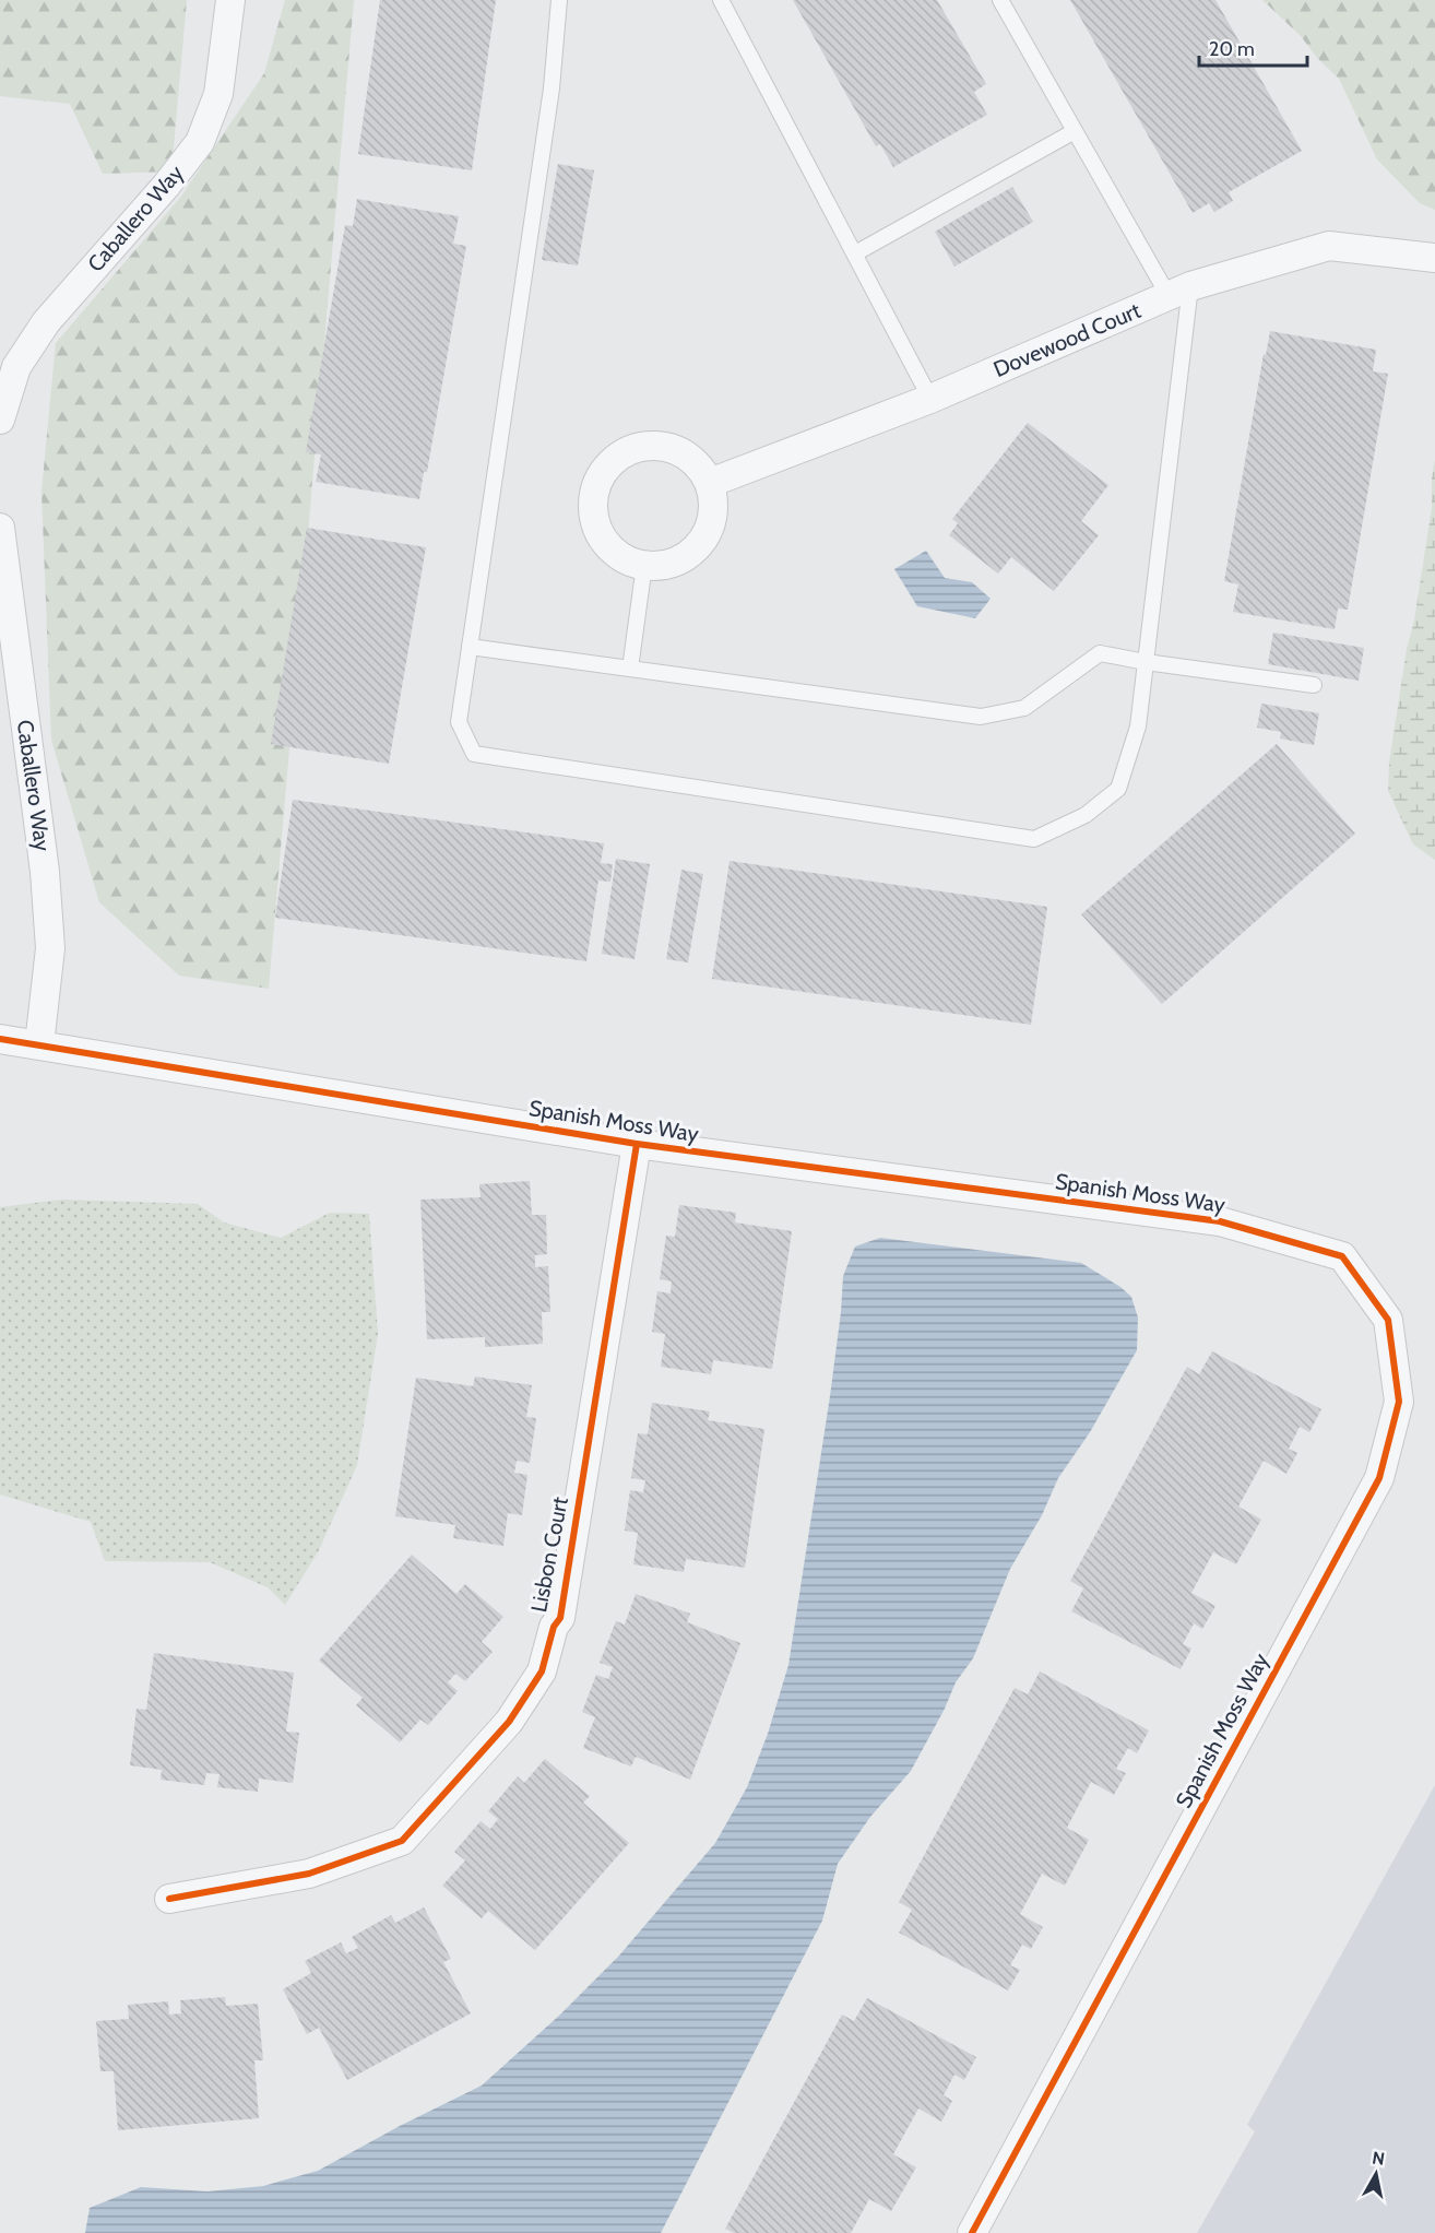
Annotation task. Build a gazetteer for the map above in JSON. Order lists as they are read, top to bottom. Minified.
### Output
{"streets":{"street":["Caballero Way","Dovewood Court","Spanish Moss Way","Lisbon Court"]},"crossings":[["Caballero Way","Spanish Moss Way"],["Spanish Moss Way","Lisbon Court"]],"scale_bar":"20 m","north":"top"}
